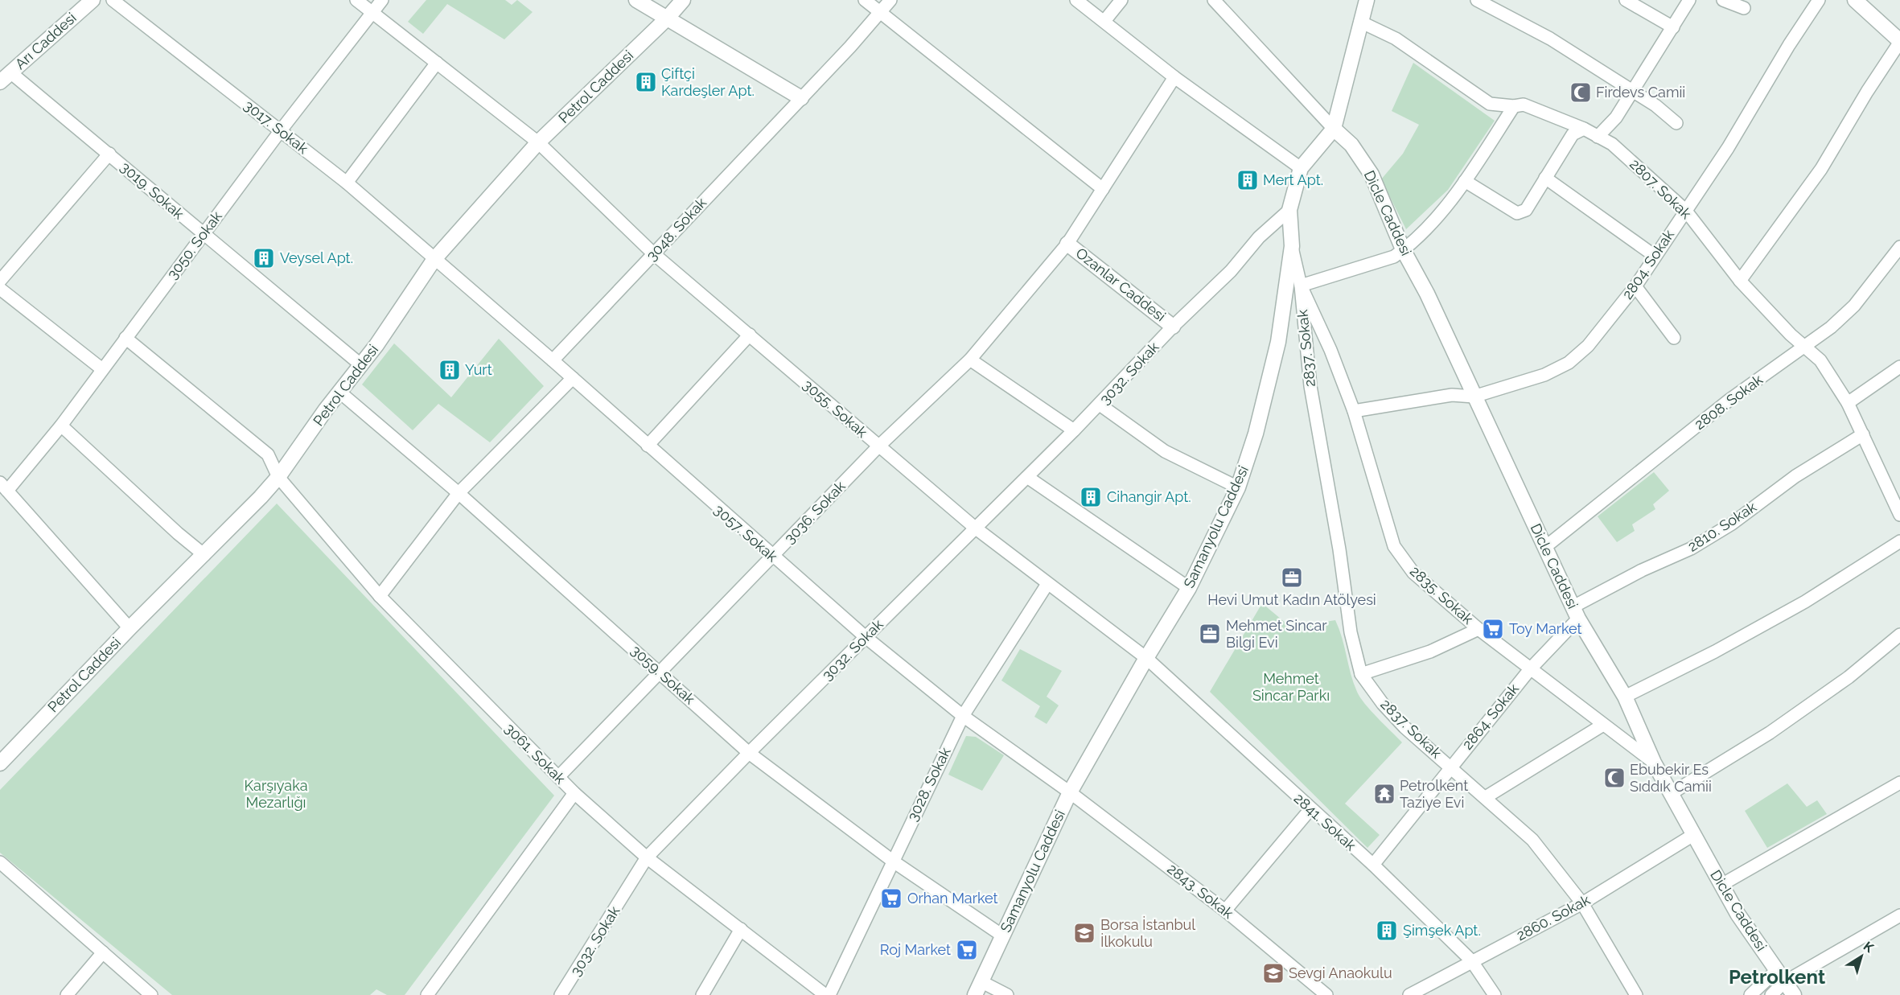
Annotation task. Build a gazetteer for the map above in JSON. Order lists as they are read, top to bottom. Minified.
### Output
{"streets":{"street":["Arı Caddesi","Petrol Caddesi","3017. Sokak","2807. Sokak","3019. Sokak","Dicle Caddesi","3048. Sokak","3050. Sokak","2804. Sokak","Ozanlar Caddesi","2837. Sokak","3032. Sokak","2808. Sokak","3055. Sokak","3036. Sokak","Samanyolu Caddesi","2810. Sokak","3057. Sokak","2835. Sokak","3059. Sokak","2864. Sokak","3061. Sokak","3028. Sokak","2841. Sokak","2843. Sokak","2860. Sokak"]},"crossings":[["Arı Caddesi","3019. Sokak"],["Petrol Caddesi","3017. Sokak"],["Petrol Caddesi","3019. Sokak"],["Petrol Caddesi","3055. Sokak"],["Petrol Caddesi","3057. Sokak"],["Petrol Caddesi","3059. Sokak"],["Petrol Caddesi","3061. Sokak"],["3017. Sokak","3050. Sokak"],["3017. Sokak","3057. Sokak"],["2807. Sokak","2804. Sokak"],["2807. Sokak","2808. Sokak"],["2807. Sokak","Samanyolu Caddesi"],["2807. Sokak","2810. Sokak"],["3019. Sokak","3050. Sokak"],["Dicle Caddesi","2804. Sokak"],["Dicle Caddesi","2808. Sokak"],["Dicle Caddesi","Samanyolu Caddesi"],["Dicle Caddesi","2810. Sokak"],["Dicle Caddesi","2835. Sokak"],["Dicle Caddesi","2864. Sokak"],["Dicle Caddesi","2860. Sokak"],["3048. Sokak","3055. Sokak"],["3048. Sokak","3057. Sokak"],["3050. Sokak","3055. Sokak"],["3050. Sokak","3061. Sokak"],["2804. Sokak","2835. Sokak"],["Ozanlar Caddesi","3032. Sokak"],["Ozanlar Caddesi","3036. Sokak"],["2837. Sokak","2835. Sokak"],["2837. Sokak","2864. Sokak"],["2837. Sokak","2860. Sokak"],["3032. Sokak","3055. Sokak"],["3032. Sokak","Samanyolu Caddesi"],["3032. Sokak","3057. Sokak"],["3032. Sokak","3059. Sokak"],["3032. Sokak","3061. Sokak"],["3055. Sokak","3036. Sokak"],["3055. Sokak","Samanyolu Caddesi"],["3055. Sokak","3028. Sokak"],["3055. Sokak","2841. Sokak"],["3036. Sokak","3057. Sokak"],["3036. Sokak","3059. Sokak"],["3036. Sokak","3061. Sokak"],["Samanyolu Caddesi","3057. Sokak"],["Samanyolu Caddesi","2835. Sokak"],["Samanyolu Caddesi","3059. Sokak"],["Samanyolu Caddesi","2841. Sokak"],["Samanyolu Caddesi","2843. Sokak"],["2810. Sokak","2864. Sokak"],["3057. Sokak","3028. Sokak"],["3057. Sokak","2843. Sokak"],["2835. Sokak","2864. Sokak"],["3059. Sokak","3028. Sokak"],["2864. Sokak","2841. Sokak"],["2841. Sokak","2860. Sokak"]],"districts":["Petrolkent"],"parks":["Mehmet Sincar Parkı","Karşıyaka Mezarlığı"],"places":{"building":["Çiftçi Kardeşler Apt.","Mert Apt.","Veysel Apt.","Yurt","Cihangir Apt.","Şimşek Apt."],"mosque":["Firdevs Camii","Ebubekir Es Sıddık Camii"],"office":["Hevi Umut Kadın Atölyesi","Mehmet Sincar Bilgi Evi"],"supermarket":["Toy Market","Orhan Market","Roj Market"],"temple":["Petrolkent Taziye Evi"],"school or university":["Borsa İstanbul İlkokulu","Sevgi Anaokulu"]},"north":"top right"}
